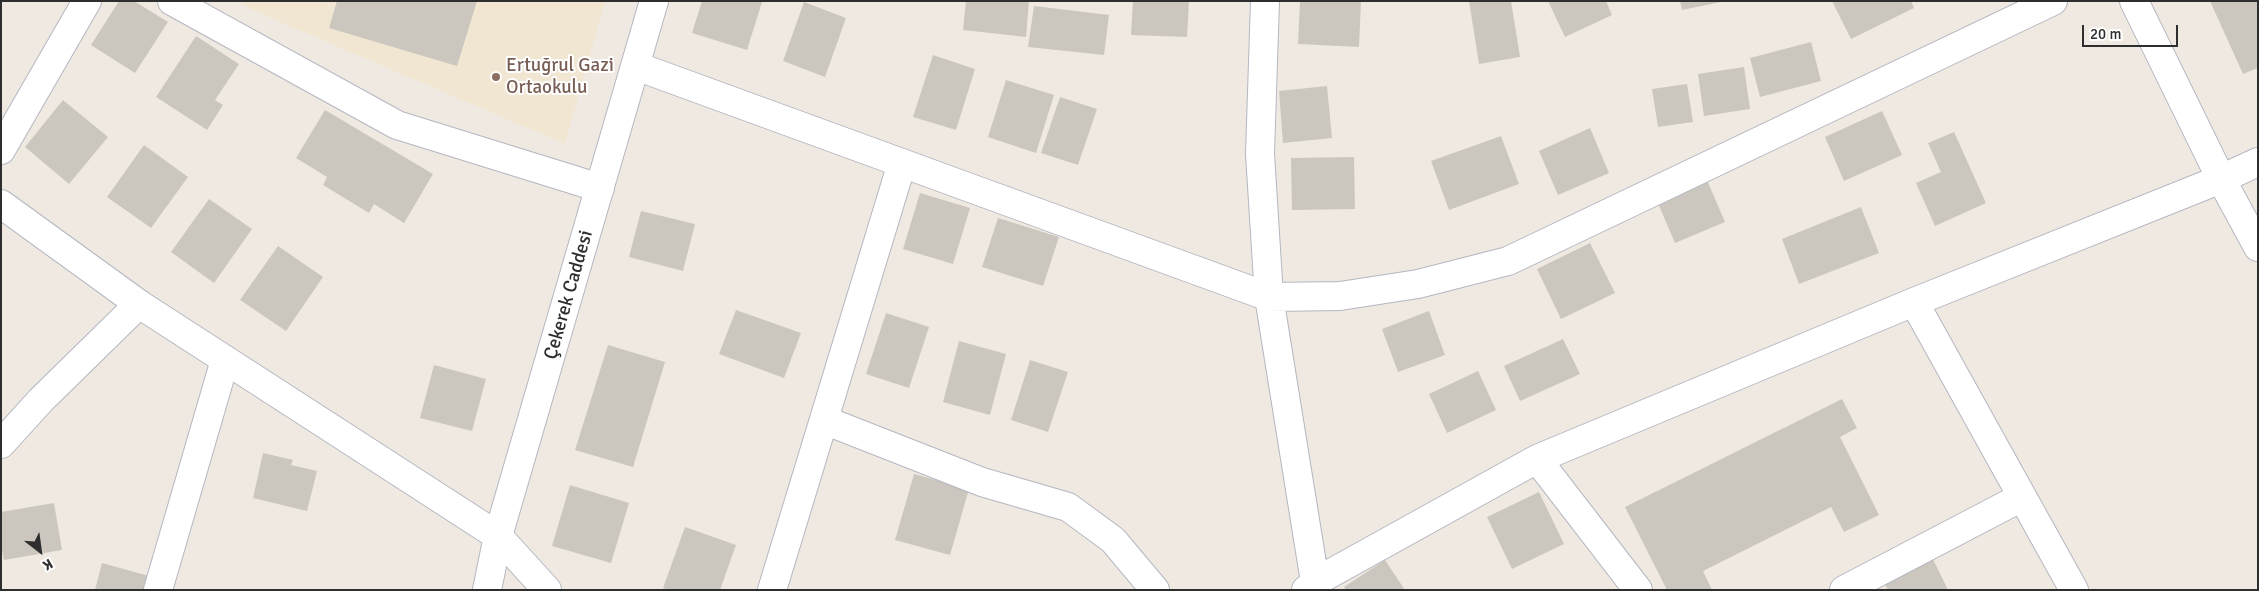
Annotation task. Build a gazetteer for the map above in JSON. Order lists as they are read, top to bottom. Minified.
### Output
{"streets":{"street":["Çekerek Caddesi"]},"places":["Ertuğrul Gazi Ortaokulu"],"scale_bar":"20 m","north":"bottom right"}
